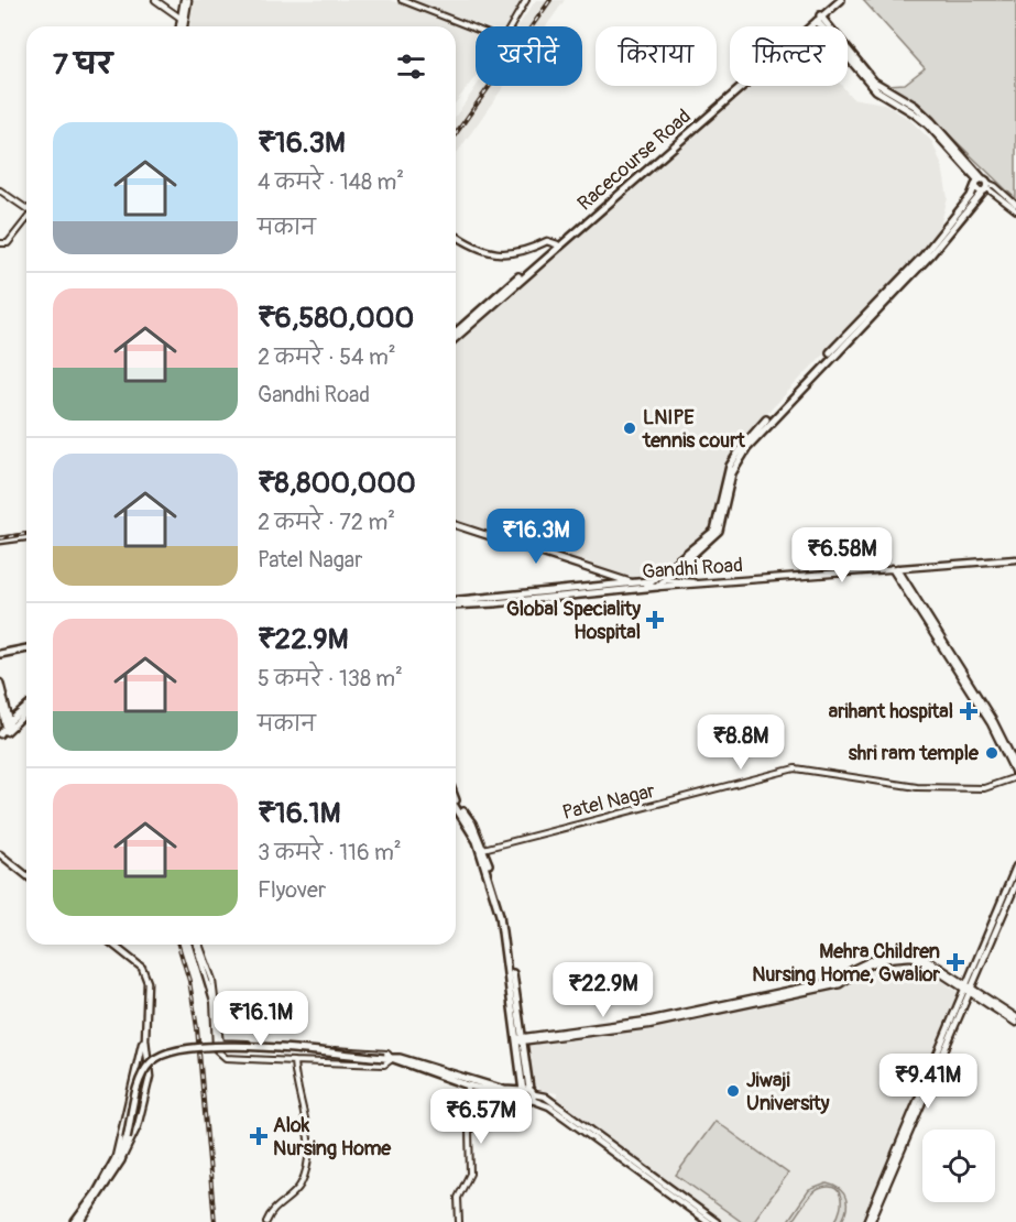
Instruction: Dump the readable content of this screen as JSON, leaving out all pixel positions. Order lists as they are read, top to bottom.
{
  "streets": {
    "main road": ["Racecourse Road", "Gandhi Road"],
    "street": ["Patel Nagar"]
  },
  "places": {
    "other": ["LNIPE tennis court", "shri ram temple", "Jiwaji University"],
    "health": [
      "Global Speciality Hospital",
      "arihant hospital",
      "Mehra Children Nursing Home, Gwalior",
      "Alok Nursing Home"
    ]
  },
  "page": {
    "chip": ["खरीदें", "किराया", "फ़िल्टर"],
    "heading": "7 घर",
    "list": [
      {
        "name": "₹16.3M",
        "note": "4 कमरे · 148 m² · मकान"
      },
      {
        "name": "₹6,580,000",
        "note": "2 कमरे · 54 m² · Gandhi Road"
      },
      {
        "name": "₹8,800,000",
        "note": "2 कमरे · 72 m² · Patel Nagar"
      },
      {
        "name": "₹22.9M",
        "note": "5 कमरे · 138 m² · मकान"
      },
      {
        "name": "₹16.1M",
        "note": "3 कमरे · 116 m² · Flyover"
      }
    ],
    "price": [
      "₹16.3M",
      "₹6.58M",
      "₹8.8M",
      "₹22.9M",
      "₹16.1M",
      "₹9.41M",
      "₹6.57M"
    ]
  }
}
